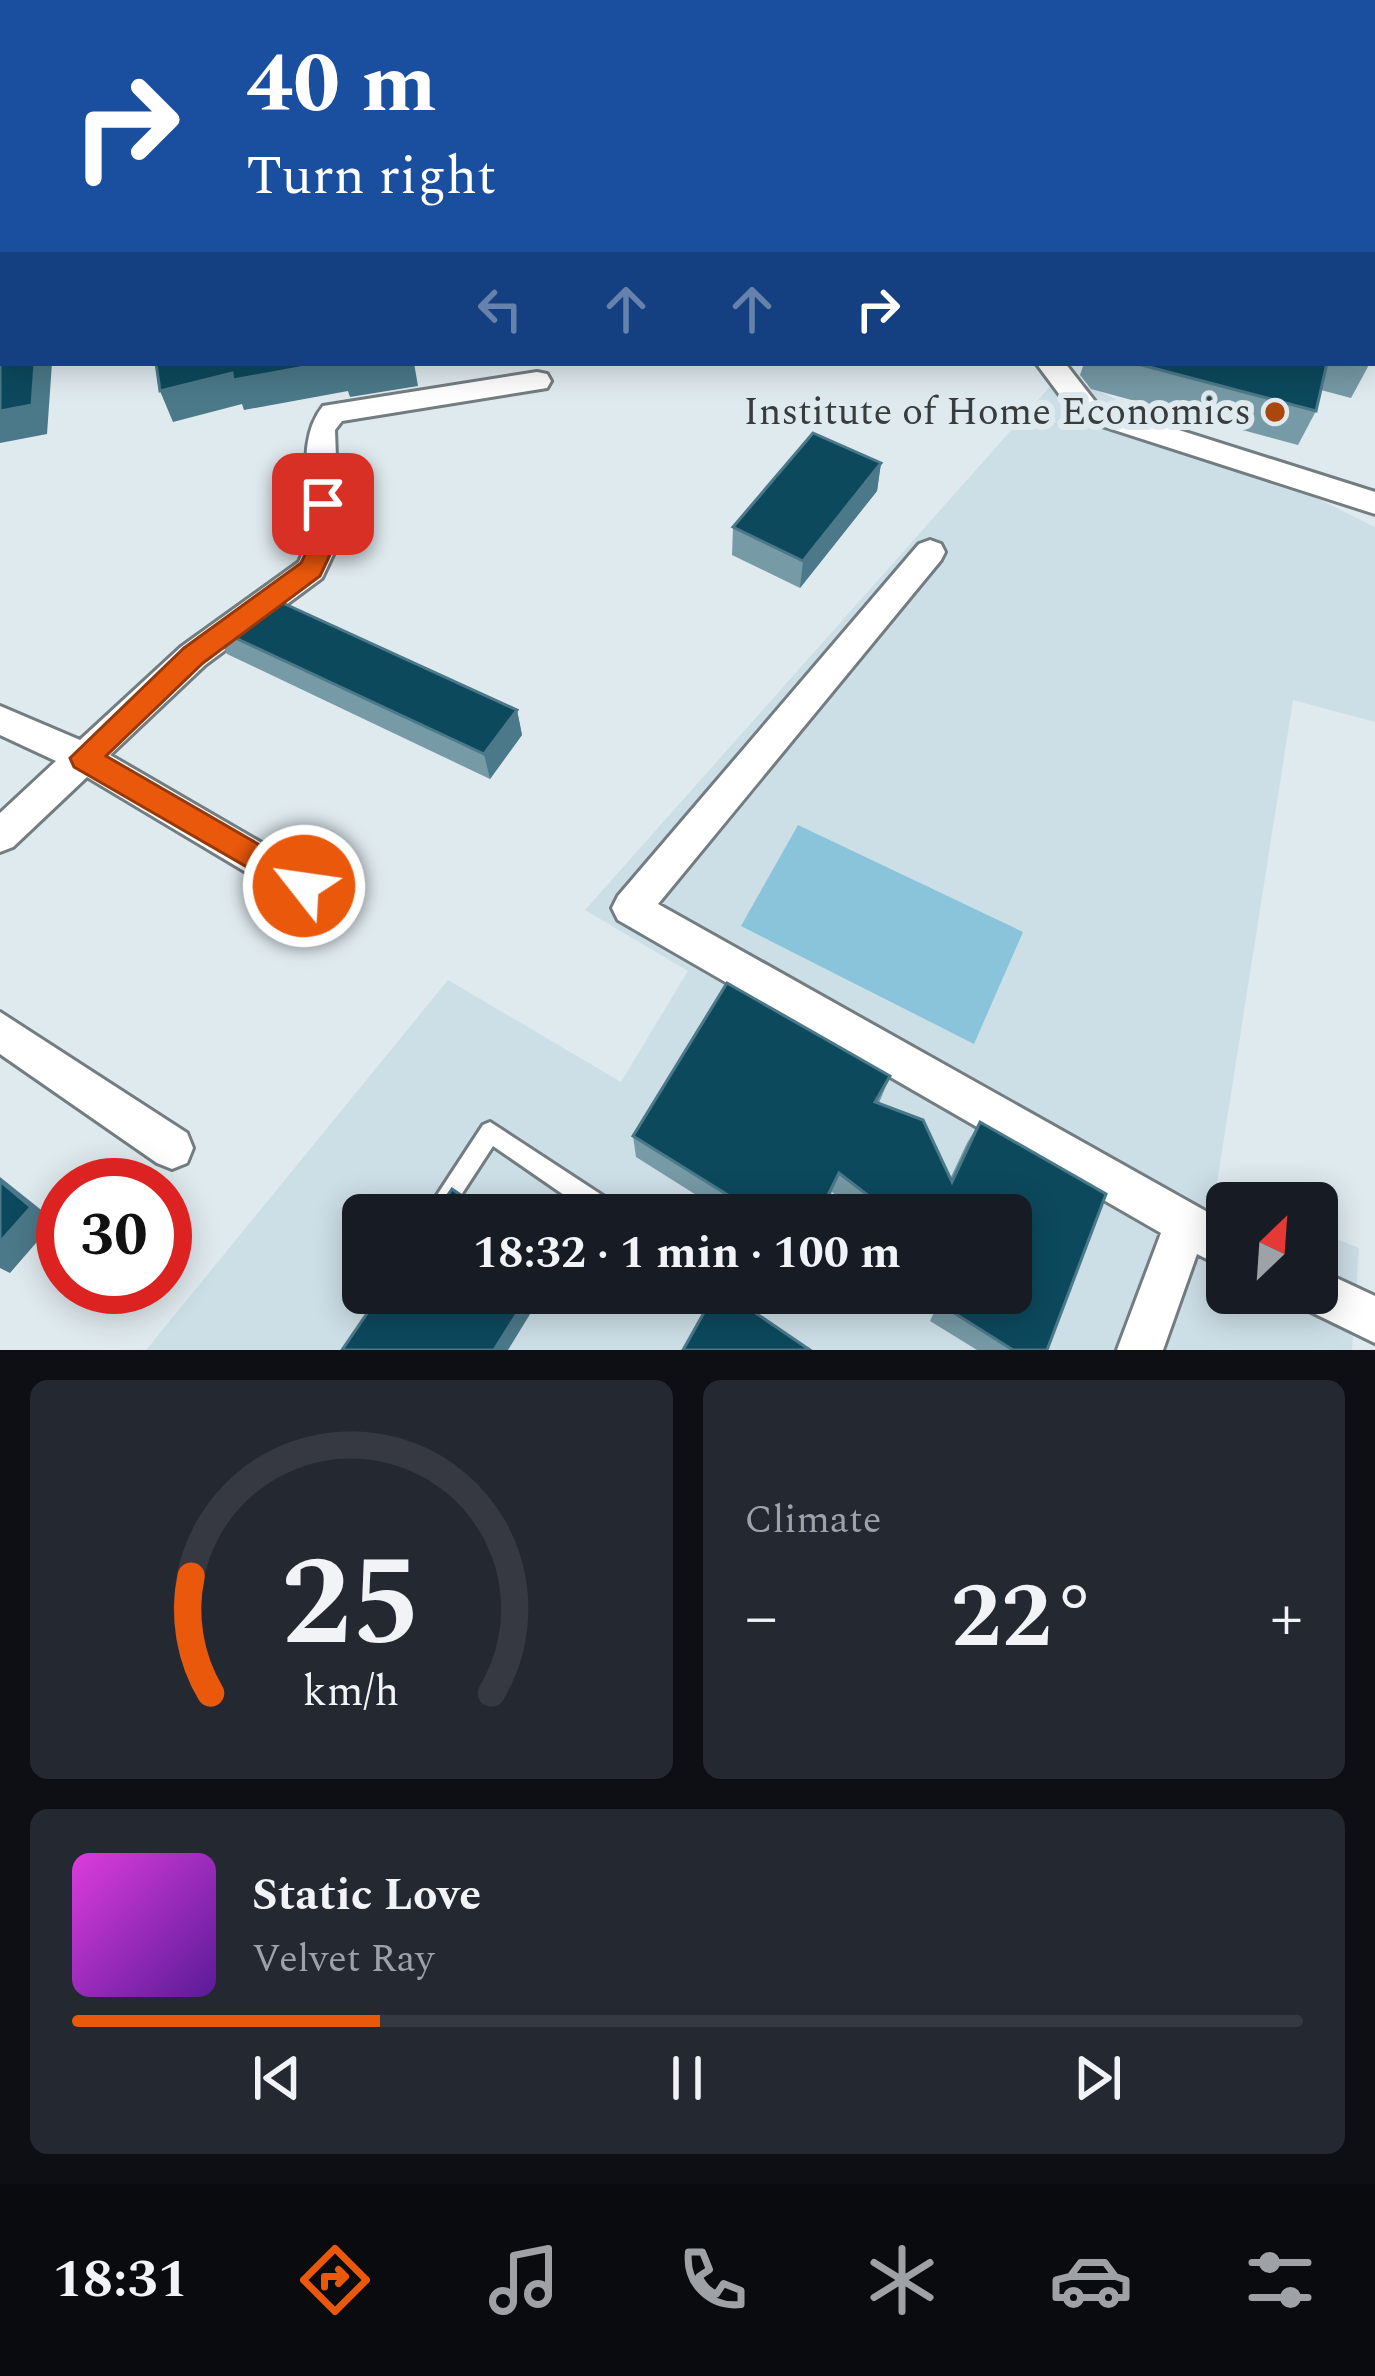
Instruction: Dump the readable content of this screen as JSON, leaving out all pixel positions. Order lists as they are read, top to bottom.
{
  "places": ["Institute of Home Economics"],
  "north": "top right",
  "page": {
    "turn": ["40 m", "Turn right"],
    "limit": "30",
    "trip": "18:32 · 1 min · 100 m",
    "tile": "Climate",
    "heat": ["−", "22°", "+"],
    "song": ["Static Love", "Velvet Ray"],
    "tabs": "18:31",
    "gauge": ["25", "km/h"]
  }
}
